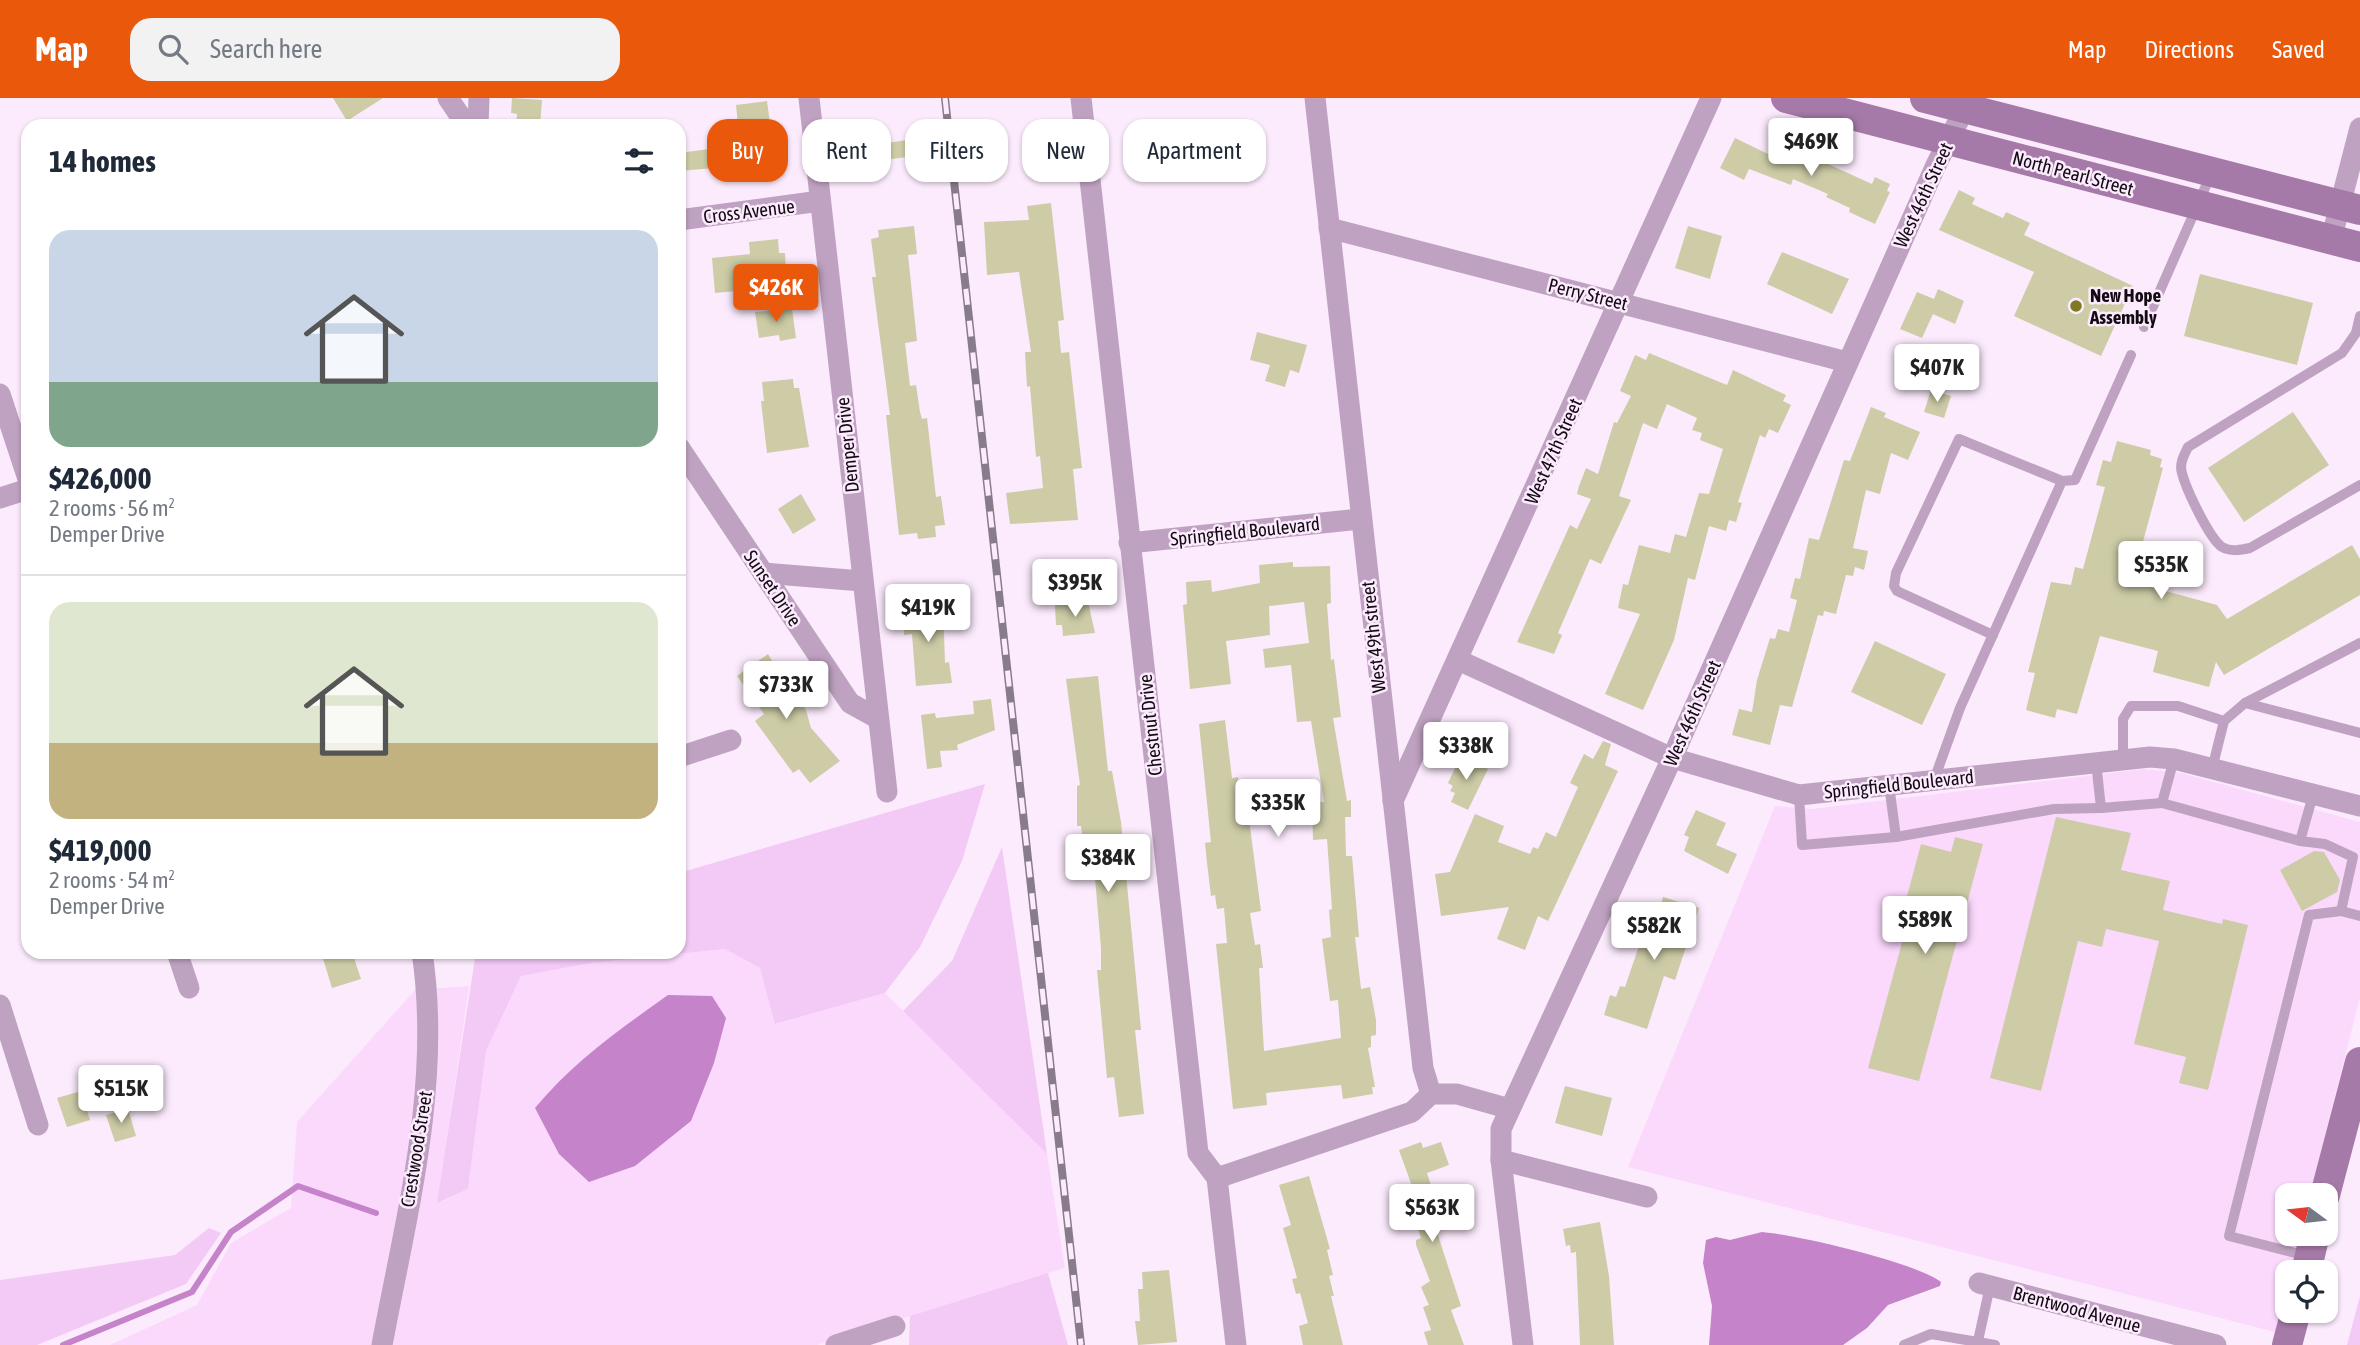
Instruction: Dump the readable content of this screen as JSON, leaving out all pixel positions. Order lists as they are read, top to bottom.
{
  "streets": {
    "street": [
      "North Pearl Street",
      "West 46th Street",
      "Cross Avenue",
      "Perry Street",
      "Demper Drive",
      "West 47th Street",
      "Springfield Boulevard",
      "Sunset Drive",
      "West 49th street",
      "Chestnut Drive",
      "Crestwood Street",
      "Brentwood Avenue"
    ]
  },
  "crossings": [
    ["North Pearl Street", "West 46th Street"],
    ["West 46th Street", "Perry Street"],
    ["West 46th Street", "Springfield Boulevard"],
    ["Cross Avenue", "Demper Drive"],
    ["Perry Street", "West 47th Street"],
    ["Perry Street", "West 49th street"],
    ["Demper Drive", "Sunset Drive"],
    ["West 47th Street", "Springfield Boulevard"],
    ["West 47th Street", "West 49th street"],
    ["Springfield Boulevard", "West 49th street"],
    ["Springfield Boulevard", "Chestnut Drive"]
  ],
  "places": ["New Hope Assembly"],
  "north": "left",
  "page": {
    "header": "Map",
    "search": "Search here",
    "nav": ["Map", "Directions", "Saved"],
    "price": [
      "$469K",
      "$426K",
      "$407K",
      "$535K",
      "$395K",
      "$419K",
      "$733K",
      "$338K",
      "$335K",
      "$384K",
      "$589K",
      "$582K",
      "$515K",
      "$563K"
    ],
    "chip": [
      "Buy",
      "Rent",
      "Filters",
      "New",
      "Apartment"
    ],
    "heading": "14 homes",
    "list": [
      {
        "name": "$426,000",
        "note": "2 rooms · 56 m² · Demper Drive"
      },
      {
        "name": "$419,000",
        "note": "2 rooms · 54 m² · Demper Drive"
      }
    ]
  }
}
